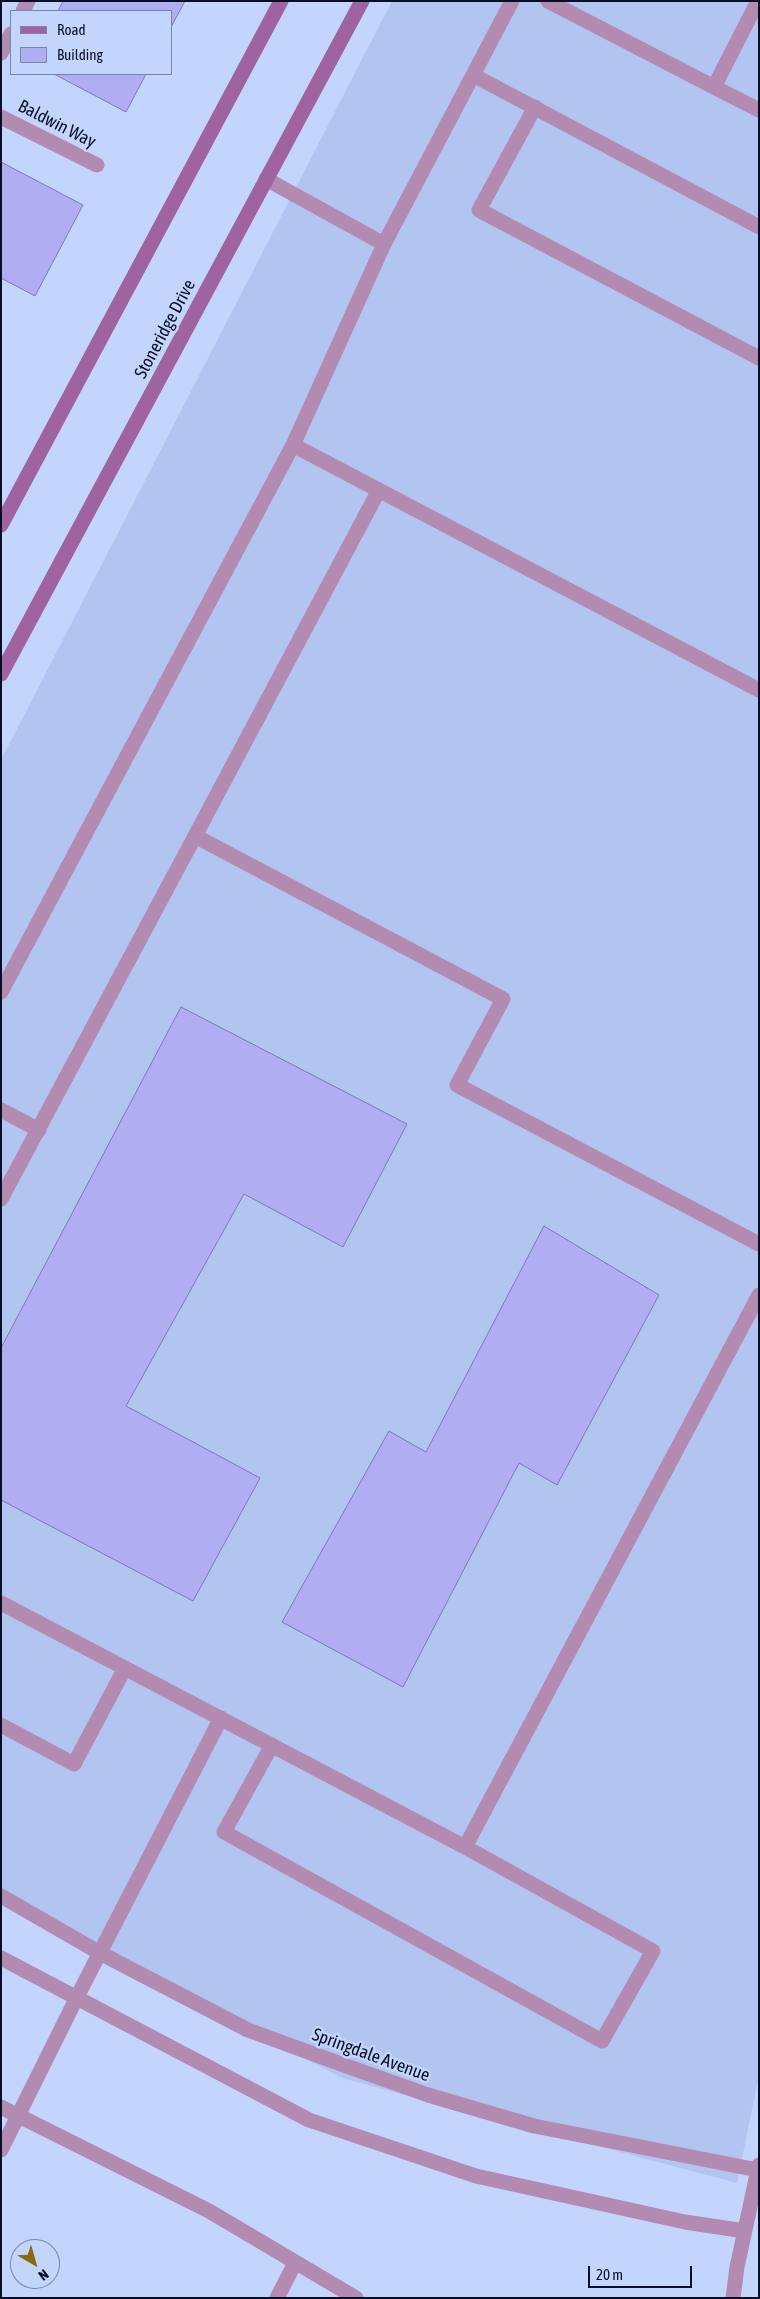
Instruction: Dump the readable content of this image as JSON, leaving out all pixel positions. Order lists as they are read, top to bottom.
{
  "streets": {
    "main road": ["Stoneridge Drive"],
    "street": ["Baldwin Way", "Springdale Avenue"]
  },
  "legend": ["Road", "Building"],
  "scale_bar": "20 m",
  "north": "bottom right"
}
